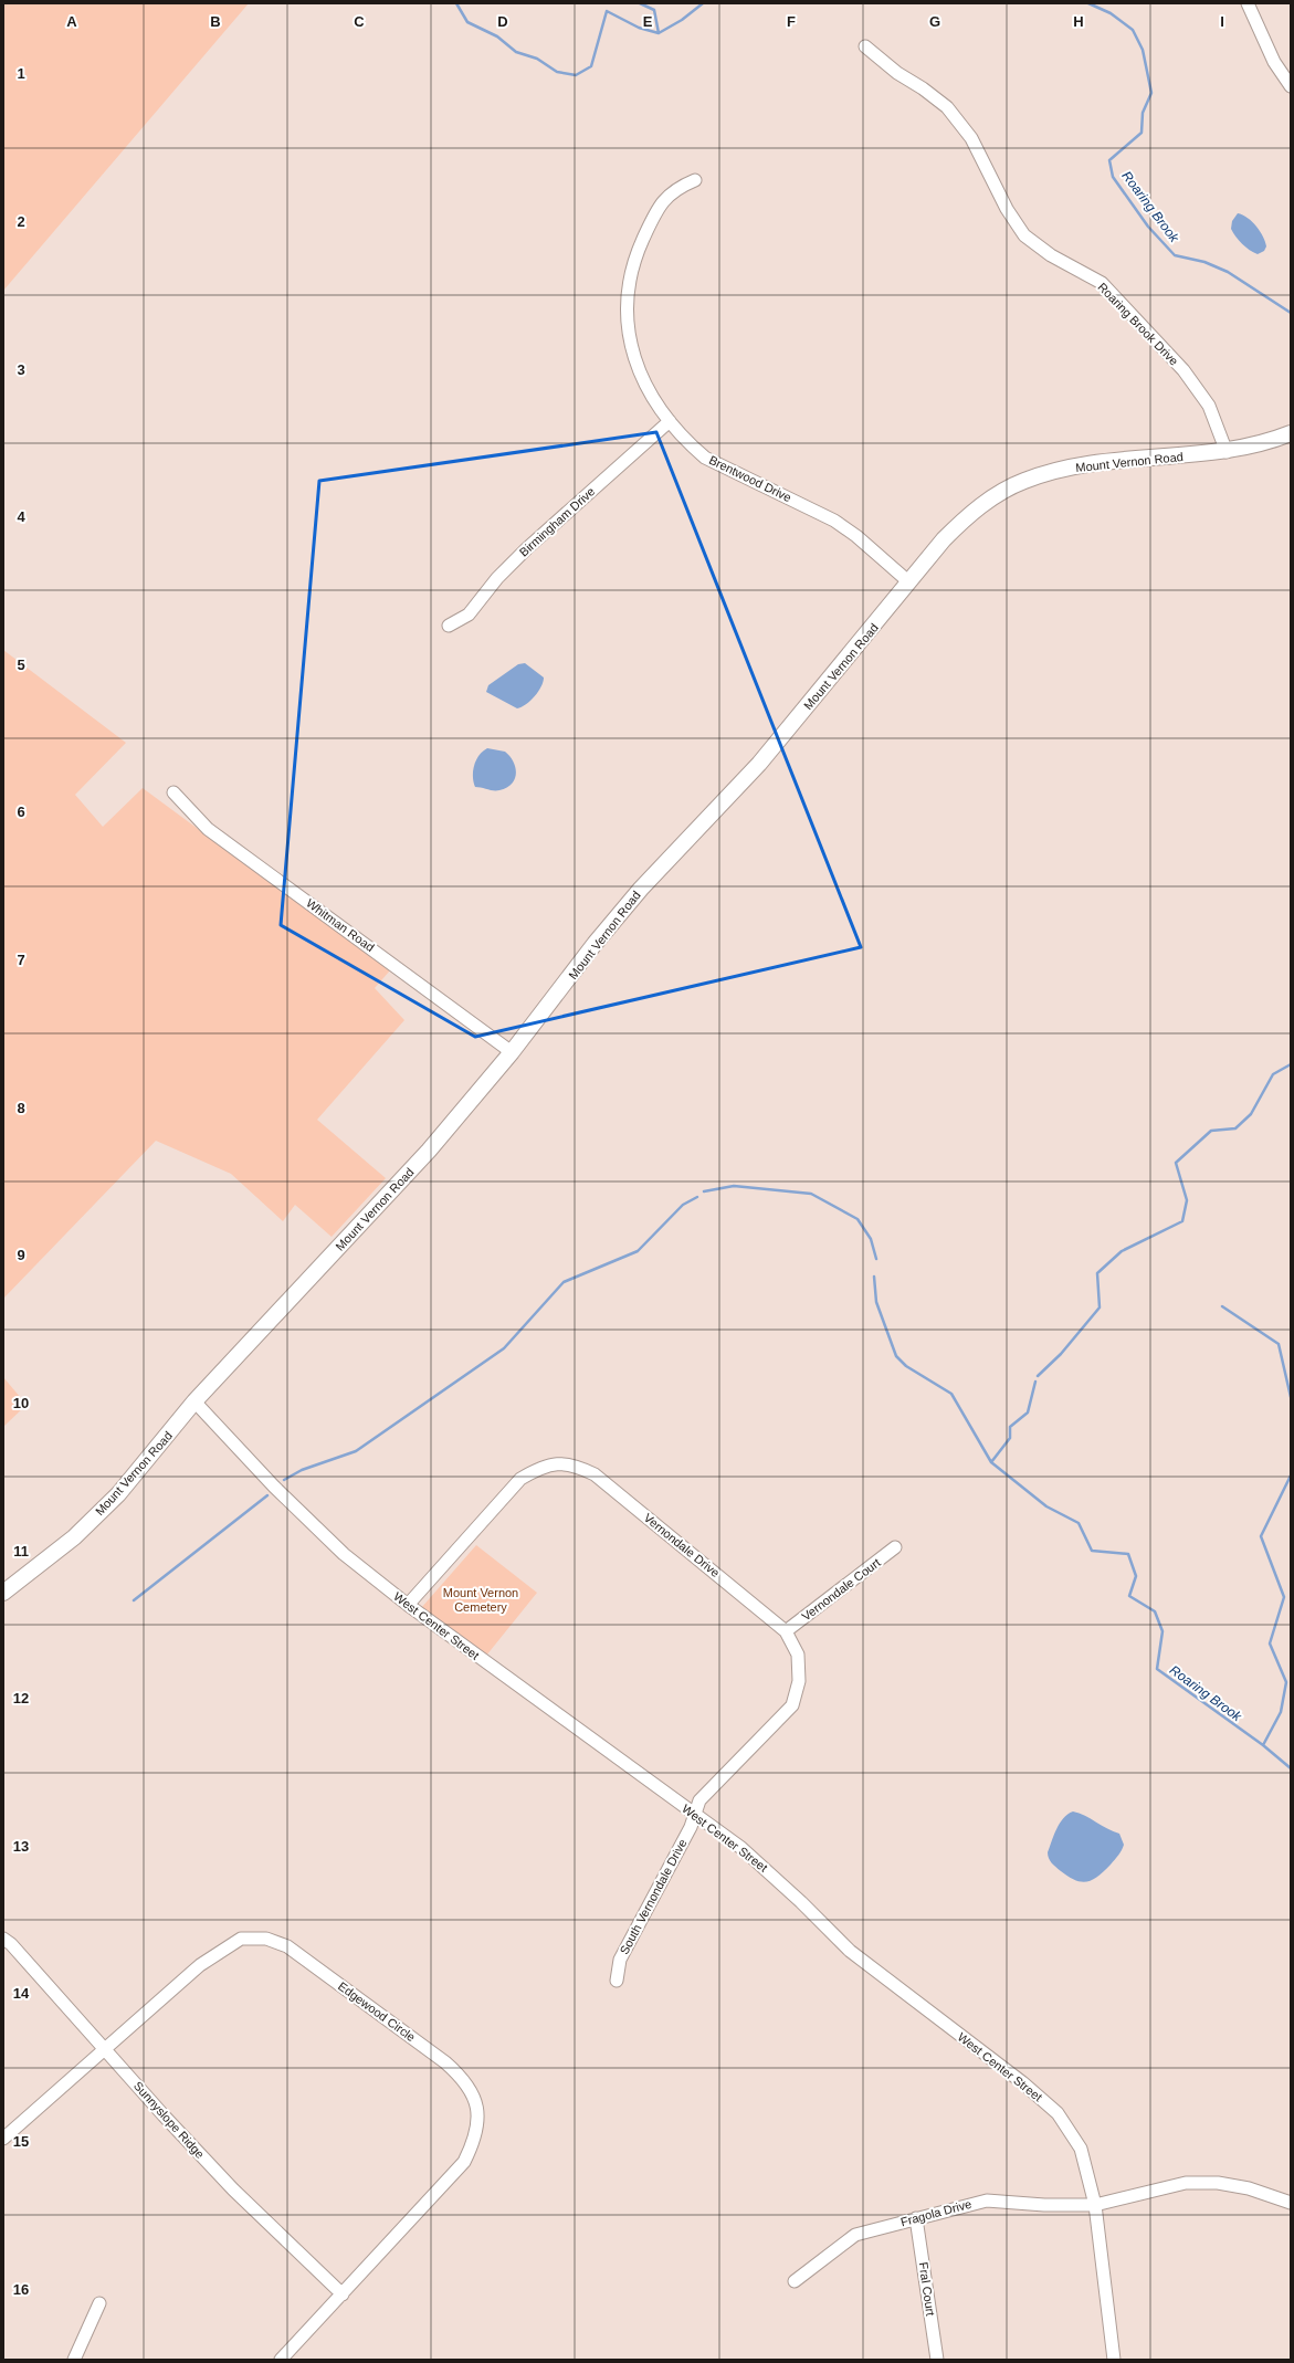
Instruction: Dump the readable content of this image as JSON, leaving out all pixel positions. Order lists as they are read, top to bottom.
{
  "streets": {
    "main road": ["Mount Vernon Road"],
    "street": [
      "Roaring Brook Drive",
      "Brentwood Drive",
      "Birmingham Drive",
      "Whitman Road",
      "Vernondale Drive",
      "Vernondale Court",
      "West Center Street",
      "South Vernondale Drive",
      "Edgewood Circle",
      "Sunnyslope Ridge",
      "Fragola Drive",
      "Fral Court"
    ]
  },
  "crossings": [
    ["Roaring Brook Drive", "Mount Vernon Road"],
    ["Mount Vernon Road", "Brentwood Drive"],
    ["Mount Vernon Road", "Whitman Road"],
    ["Mount Vernon Road", "West Center Street"],
    ["Brentwood Drive", "Birmingham Drive"],
    ["Vernondale Drive", "Vernondale Court"],
    ["Vernondale Drive", "West Center Street"],
    ["Vernondale Drive", "South Vernondale Drive"],
    ["West Center Street", "South Vernondale Drive"],
    ["West Center Street", "Fragola Drive"],
    ["Edgewood Circle", "Sunnyslope Ridge"],
    ["Fragola Drive", "Fral Court"]
  ],
  "water": ["Roaring Brook"],
  "parks": ["Mount Vernon Cemetery"],
  "grid": {
    "columns": [
      "A",
      "B",
      "C",
      "D",
      "E",
      "F",
      "G",
      "H",
      "I"
    ],
    "rows": [
      "1",
      "2",
      "3",
      "4",
      "5",
      "6",
      "7",
      "8",
      "9",
      "10",
      "11",
      "12",
      "13",
      "14",
      "15",
      "16"
    ]
  }
}
